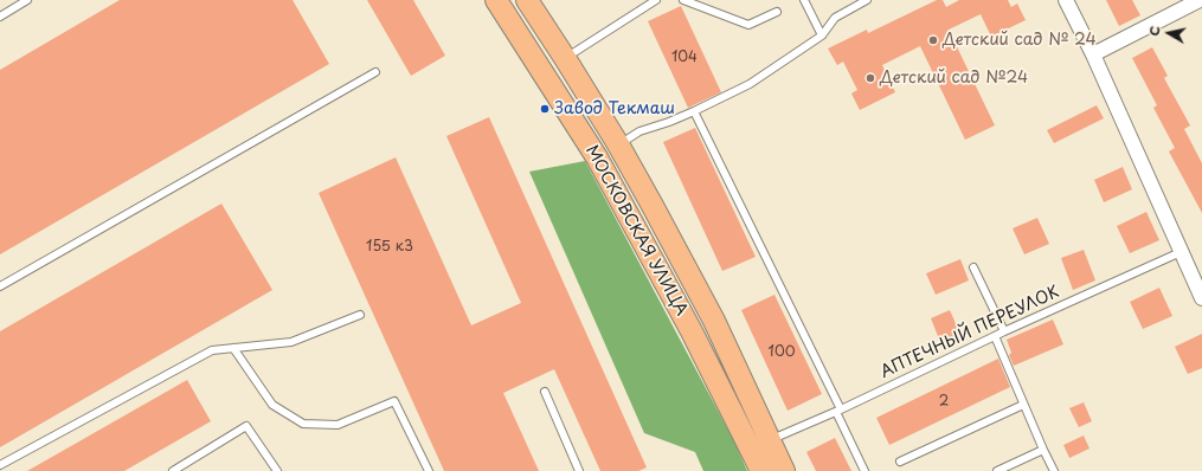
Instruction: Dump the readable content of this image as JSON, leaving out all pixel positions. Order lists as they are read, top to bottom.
{
  "streets": {
    "main road": ["МОСКОВСКАЯ УЛИЦА"],
    "lane": ["АПТЕЧНЫЙ ПЕРЕУЛОК"]
  },
  "crossings": [
    ["МОСКОВСКАЯ УЛИЦА", "АПТЕЧНЫЙ ПЕРЕУЛОК"]
  ],
  "places": ["Детский сад № 24", "Детский сад №24", "Завод Текмаш"],
  "house_numbers": [
    "104",
    "155 к3",
    "100",
    "2"
  ],
  "north": "left"
}
